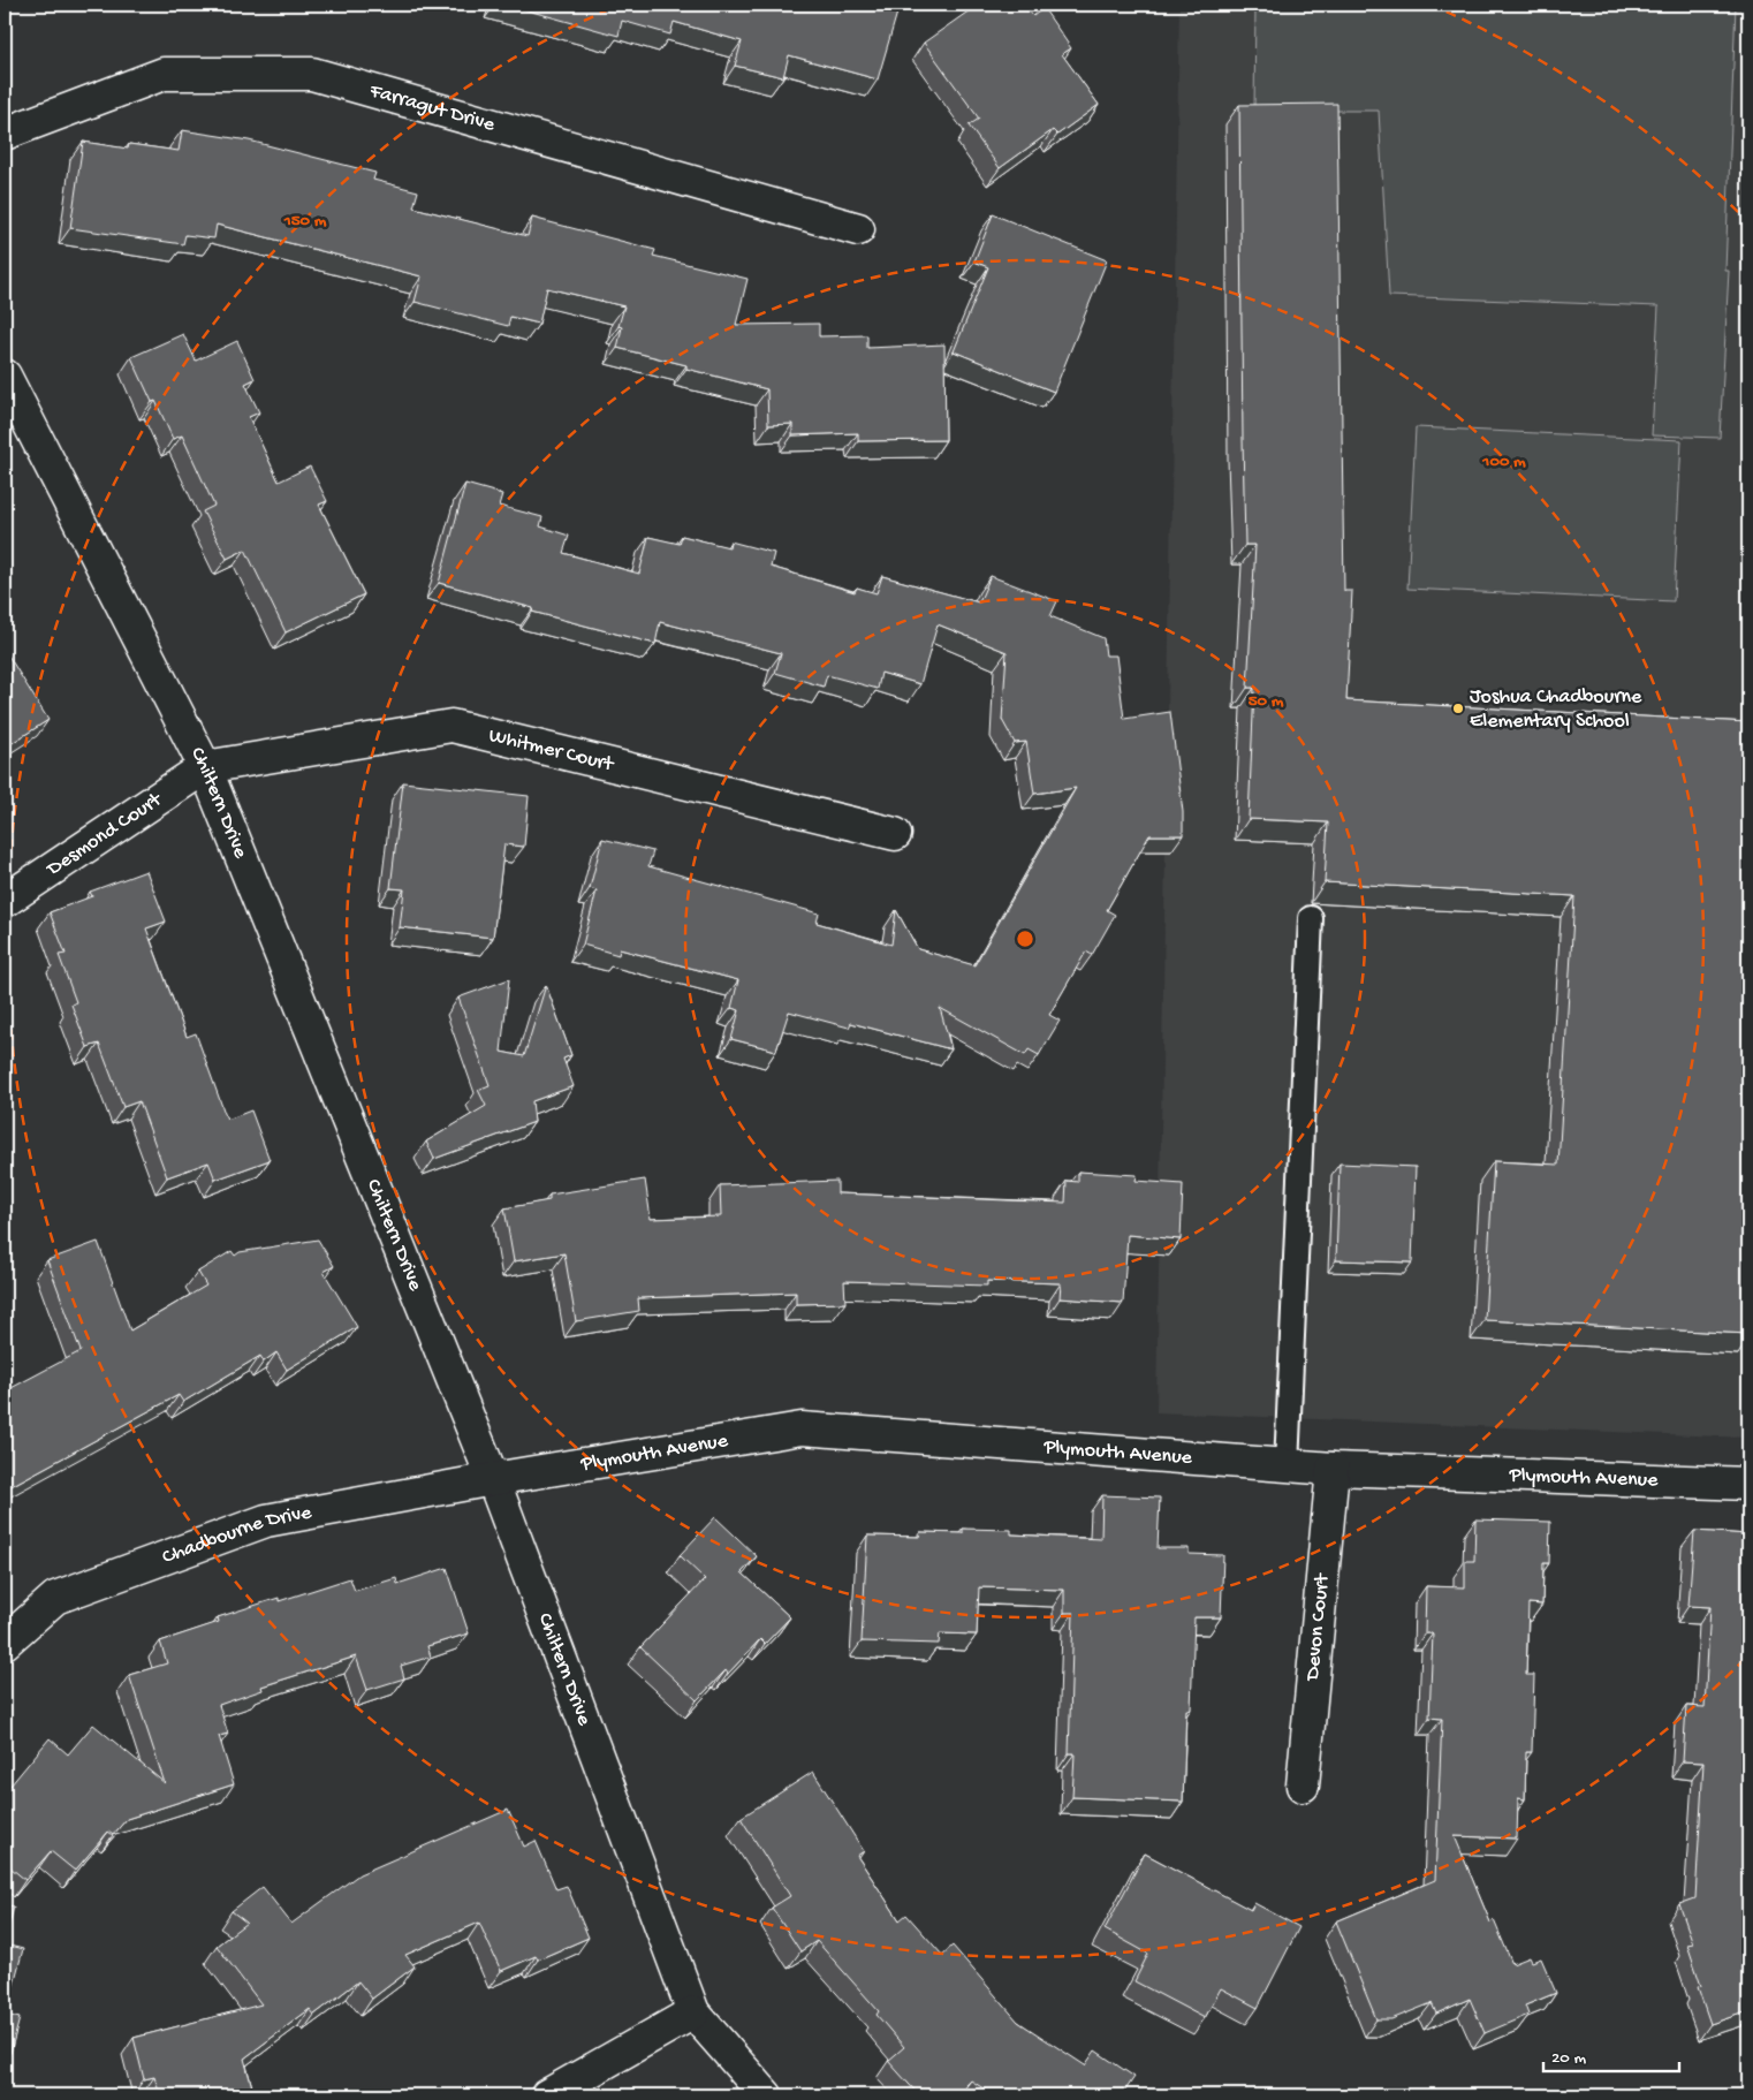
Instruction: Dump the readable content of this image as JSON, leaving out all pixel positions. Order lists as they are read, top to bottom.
{
  "streets": {
    "street": [
      "Farragut Drive",
      "Whitmer Court",
      "Chiltern Drive",
      "Desmond Court",
      "Plymouth Avenue",
      "Chadbourne Drive",
      "Devon Court"
    ]
  },
  "crossings": [
    ["Whitmer Court", "Chiltern Drive"],
    ["Whitmer Court", "Desmond Court"],
    ["Chiltern Drive", "Desmond Court"],
    ["Chiltern Drive", "Plymouth Avenue"],
    ["Chiltern Drive", "Chadbourne Drive"],
    ["Plymouth Avenue", "Chadbourne Drive"],
    ["Plymouth Avenue", "Devon Court"]
  ],
  "places": ["Joshua Chadbourne Elementary School"],
  "scale_bar": "20 m",
  "rings": ["150 m", "100 m", "50 m"]
}
